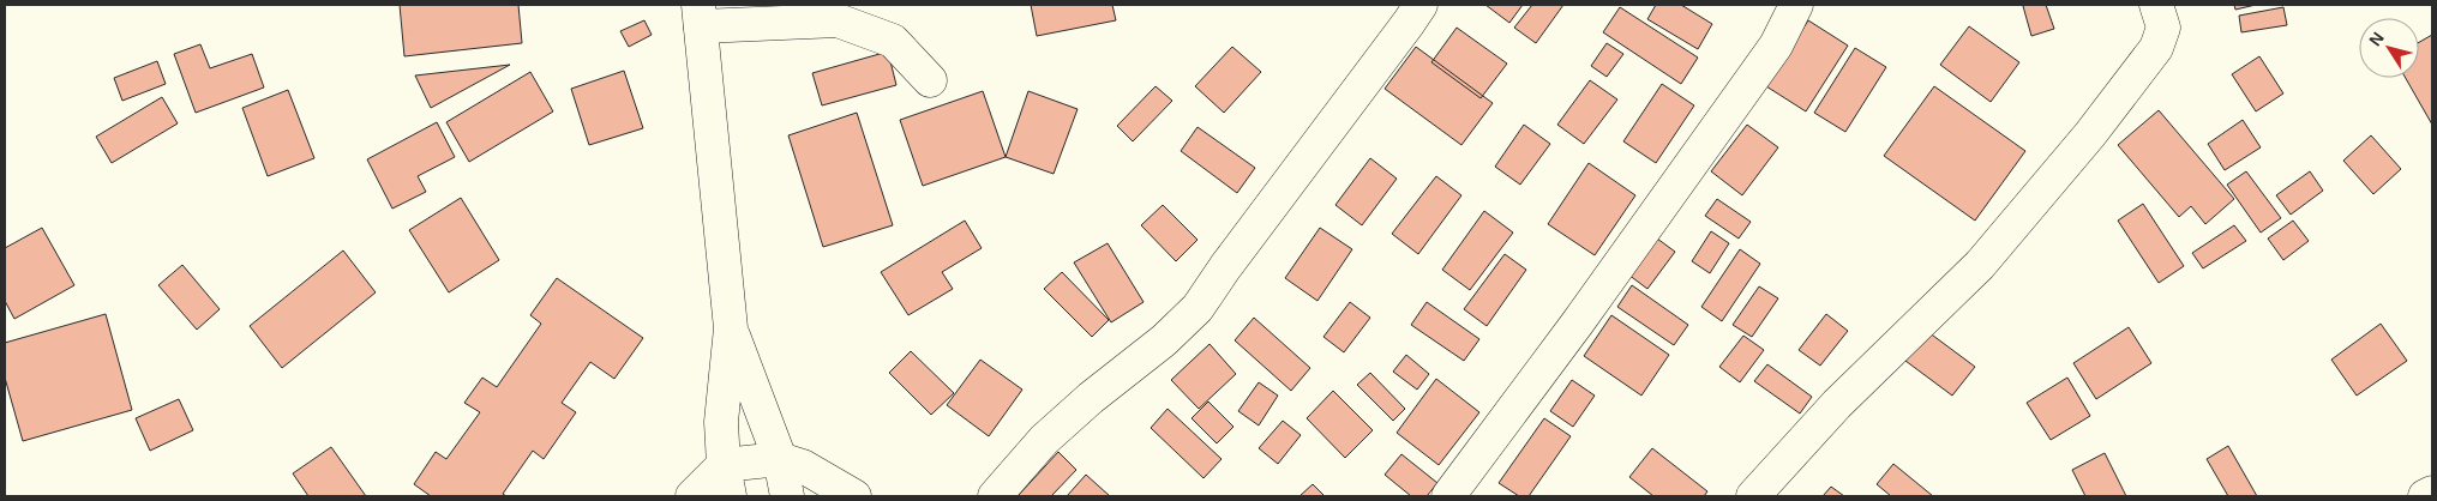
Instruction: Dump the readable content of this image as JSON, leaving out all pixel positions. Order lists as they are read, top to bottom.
{
  "north": "top left"
}
